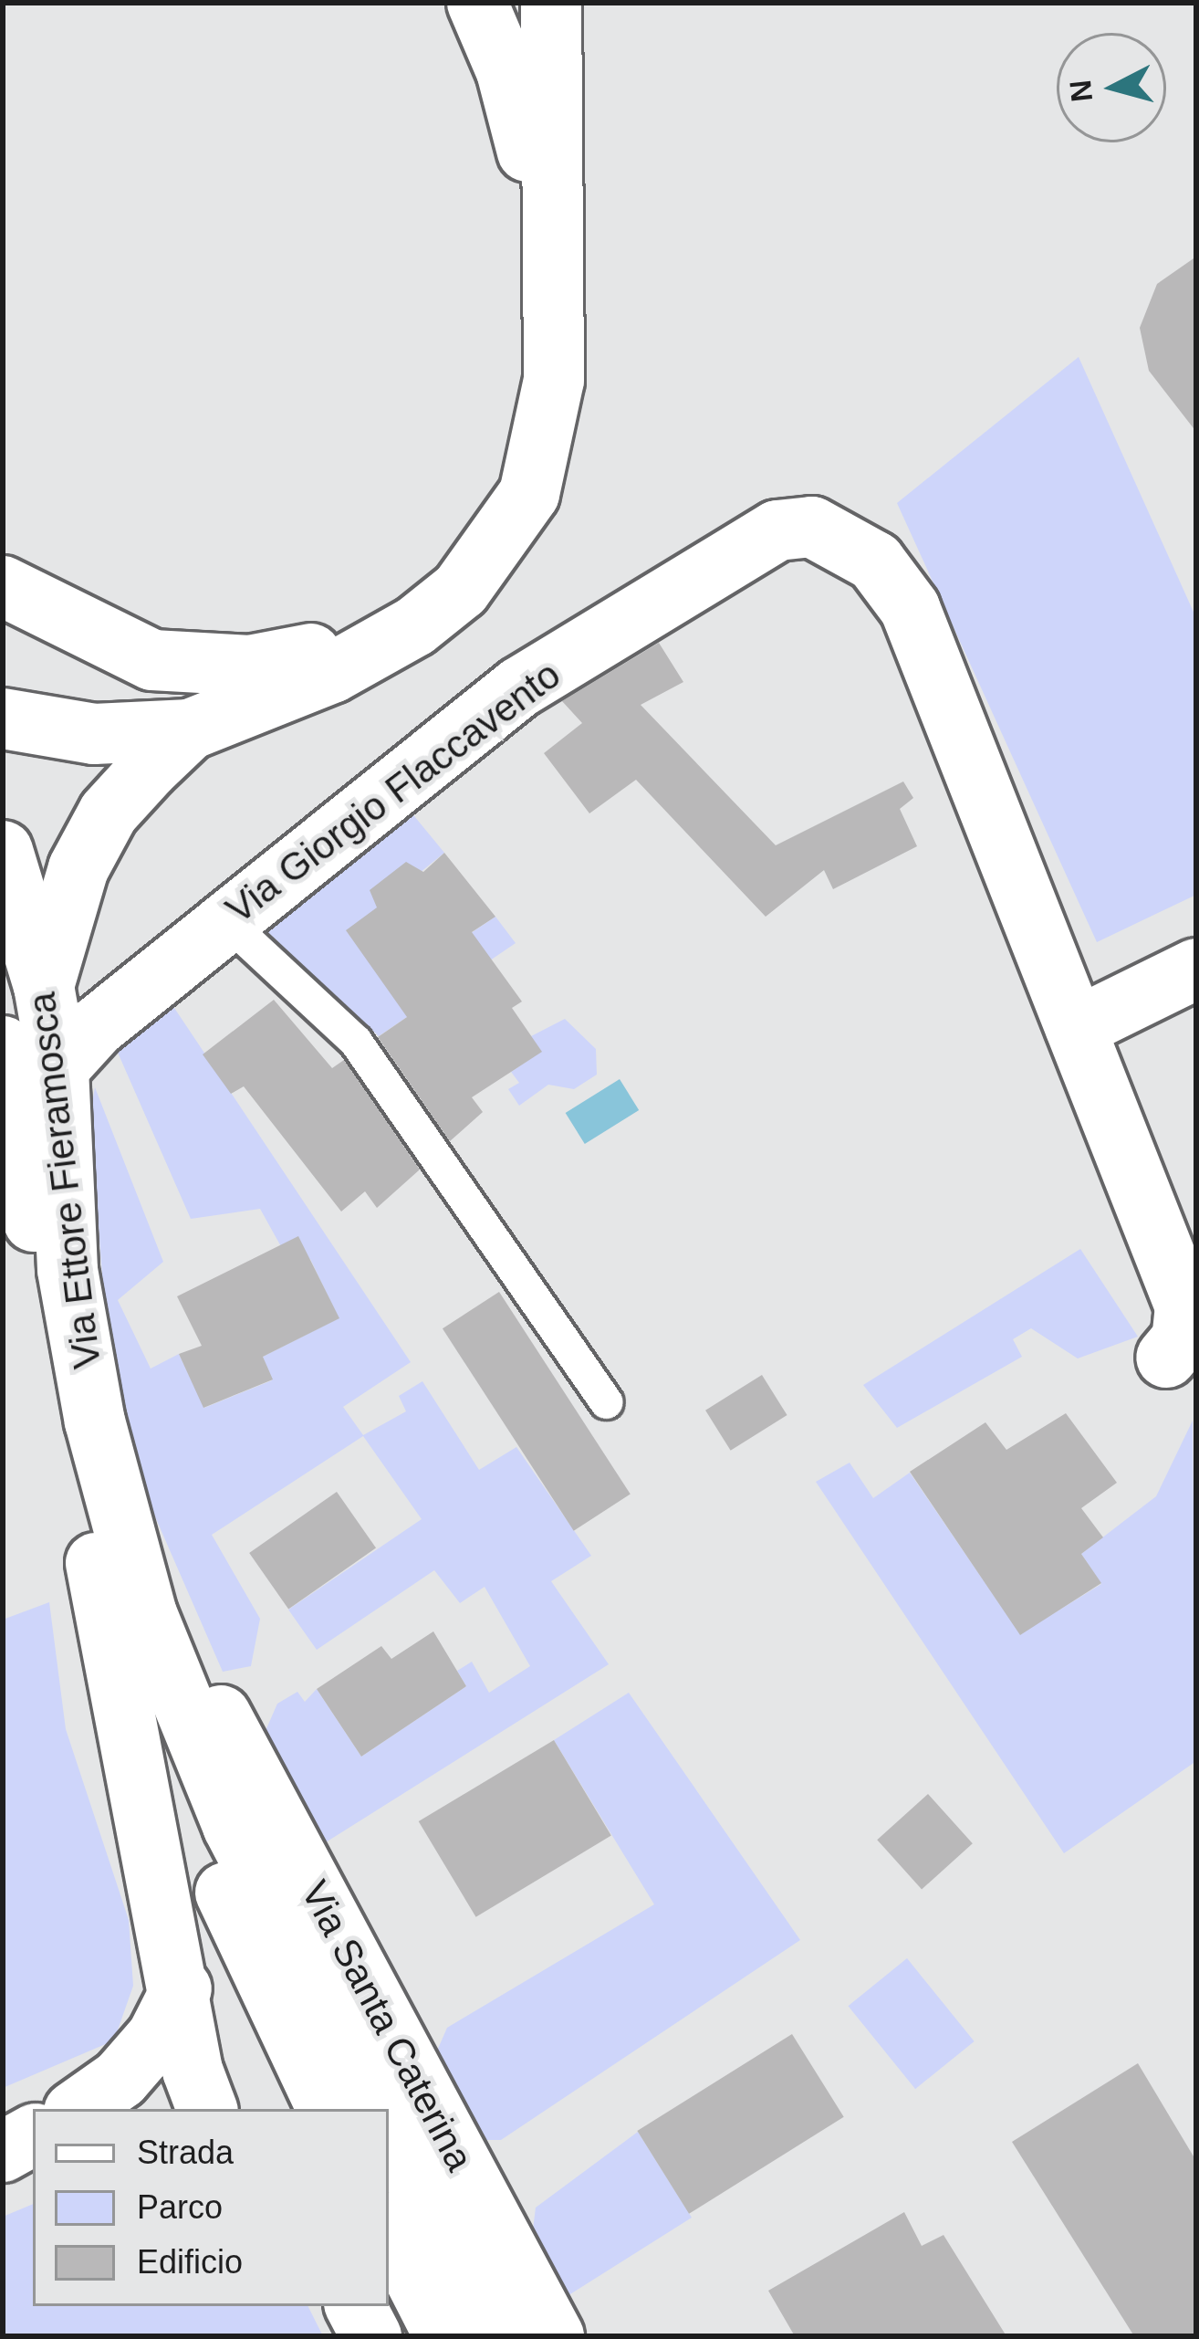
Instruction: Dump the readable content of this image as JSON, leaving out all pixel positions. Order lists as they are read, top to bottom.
{
  "streets": {
    "main road": ["Via Giorgio Flaccavento", "Via Ettore Fieramosca", "Via Santa Caterina"]
  },
  "crossings": [
    ["Via Giorgio Flaccavento", "Via Ettore Fieramosca"]
  ],
  "legend": ["Strada", "Parco", "Edificio"],
  "north": "left"
}
